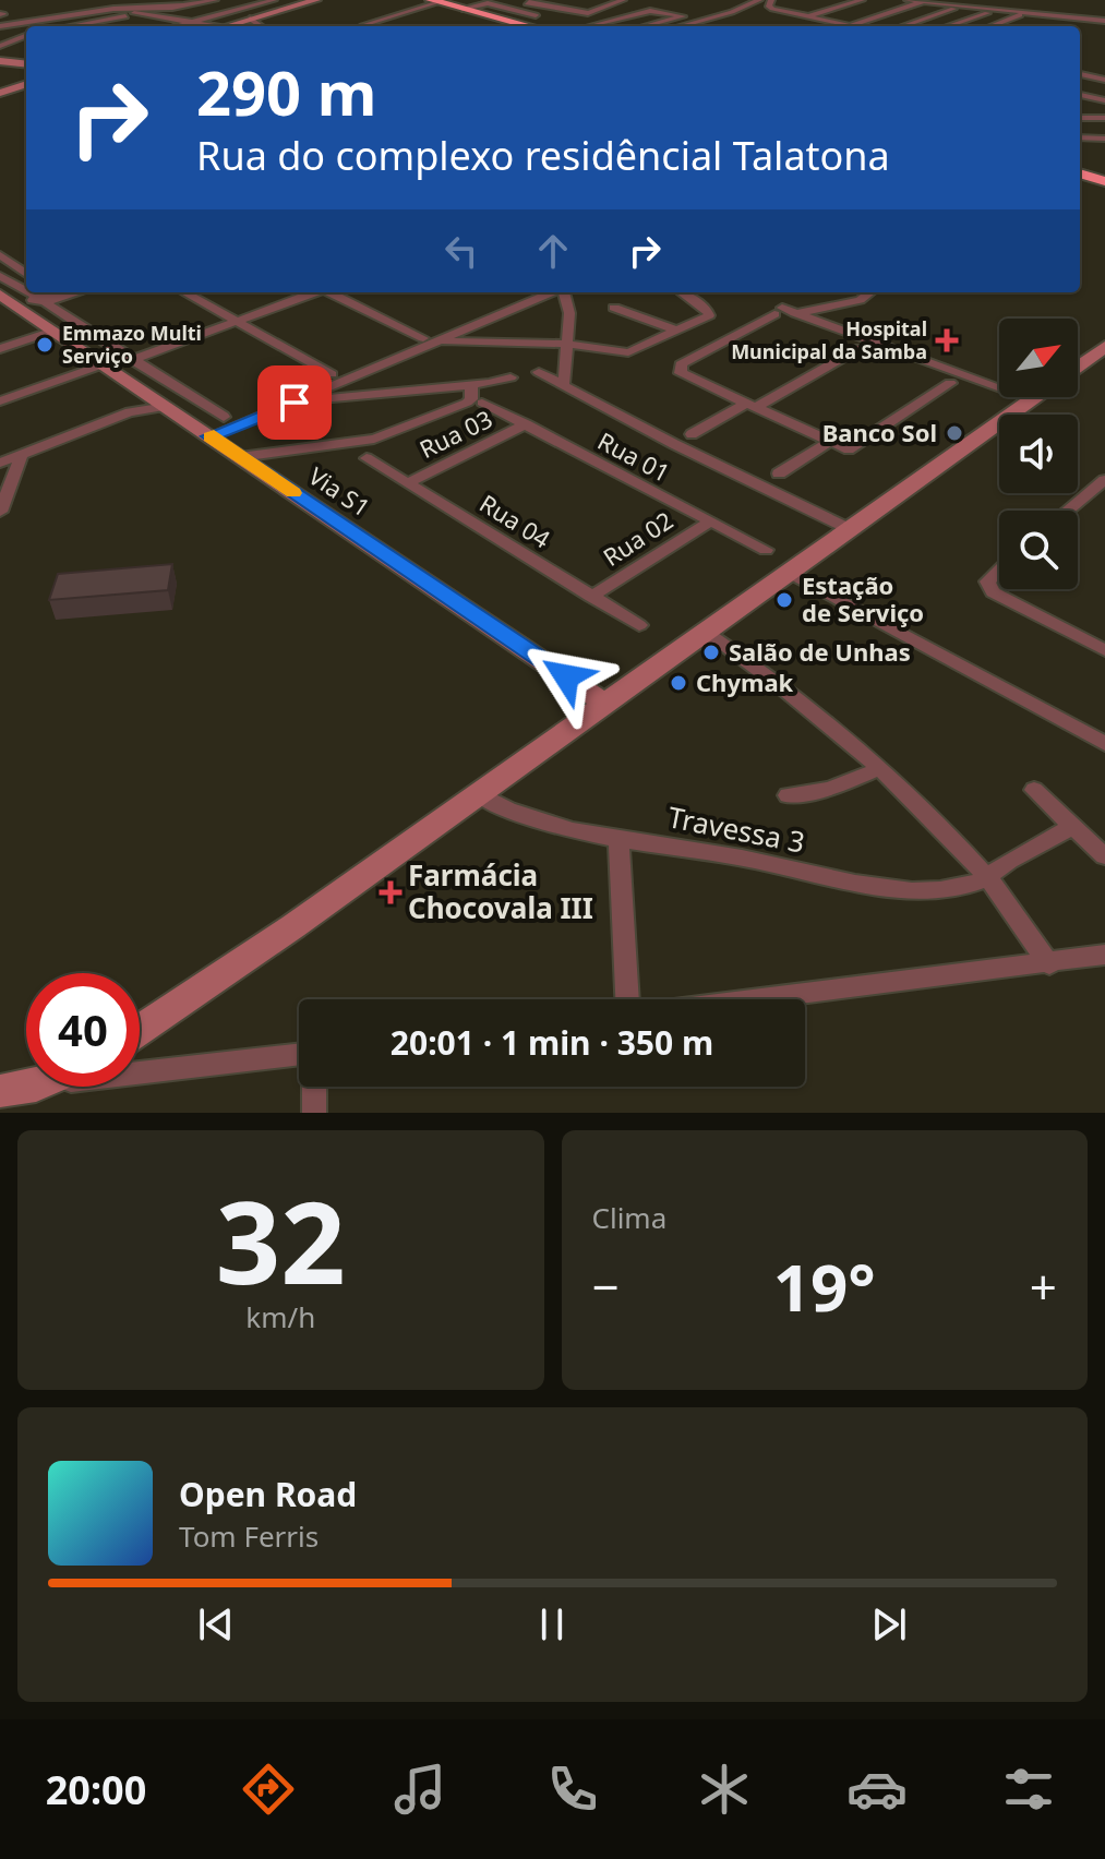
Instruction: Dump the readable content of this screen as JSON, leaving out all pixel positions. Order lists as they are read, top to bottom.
{
  "streets": {
    "street": [
      "Rua 03",
      "Rua 01",
      "Via S1",
      "Rua 04",
      "Rua 02",
      "Travessa 3"
    ]
  },
  "crossings": [
    ["Rua 03", "Rua 01"],
    ["Rua 03", "Rua 04"],
    ["Rua 01", "Rua 02"],
    ["Rua 04", "Rua 02"]
  ],
  "places": {
    "health": ["Hospital Municipal da Samba", "Farmácia Chocovala III"],
    "other": [
      "Emmazo Multi Serviço",
      "Banco Sol",
      "Estação de Serviço",
      "Salão de Unhas",
      "Chymak"
    ]
  },
  "north": "top right",
  "page": {
    "turn": ["290 m", "Rua do complexo residêncial Talatona"],
    "limit": "40",
    "trip": "20:01 · 1 min · 350 m",
    "tile": [
      ["32", "km/h"],
      "Clima"
    ],
    "heat": ["−", "19°", "+"],
    "song": ["Open Road", "Tom Ferris"],
    "tabs": "20:00"
  }
}
